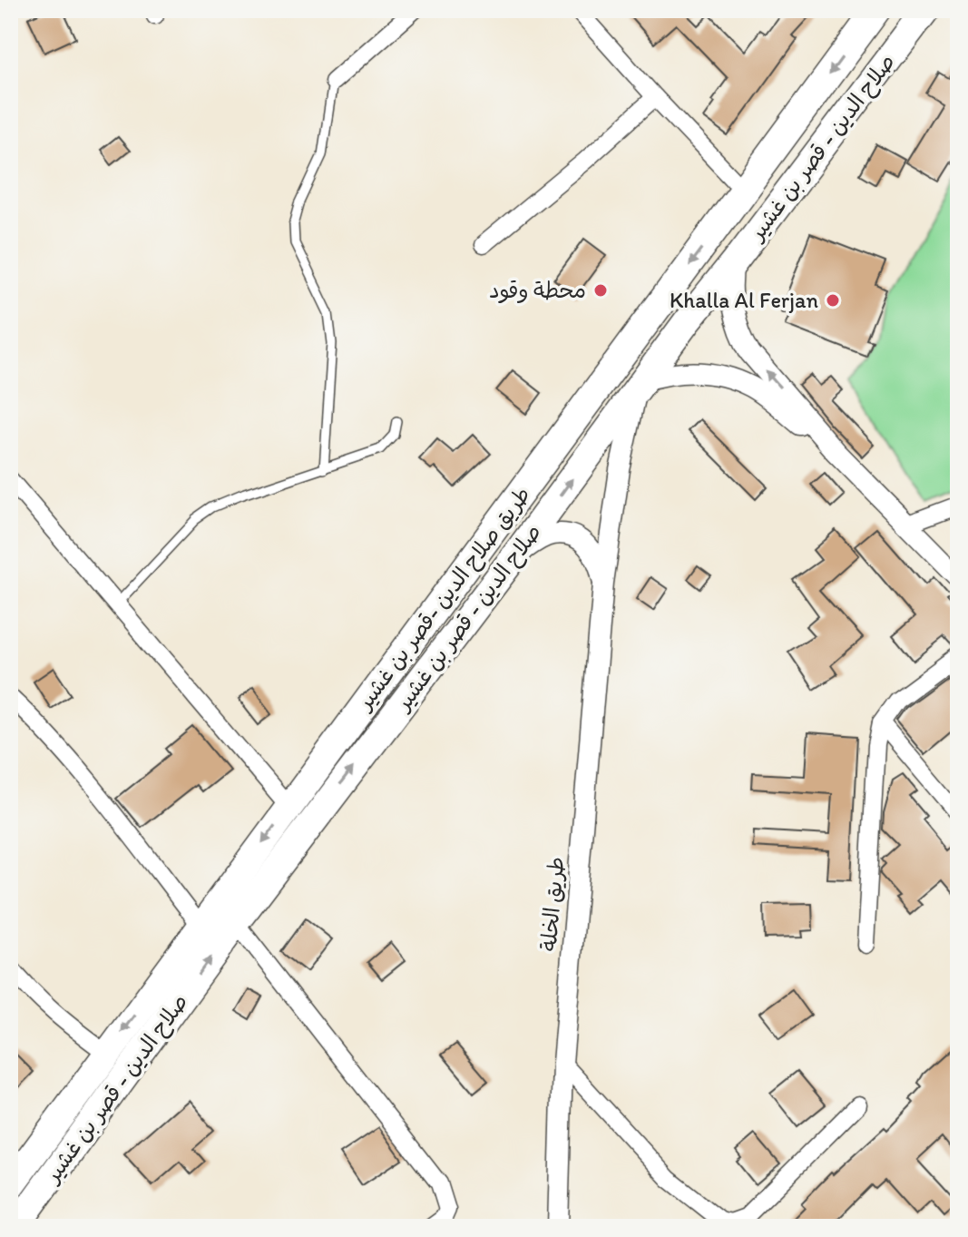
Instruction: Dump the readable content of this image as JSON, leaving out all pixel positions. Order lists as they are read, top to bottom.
{
  "streets": {
    "highway": ["صلاح الدين - قصر بن غشير", "طريق صلاح الدين -قصر بن غشير"],
    "street": ["طريق الخلة"]
  },
  "crossings": [
    ["صلاح الدين - قصر بن غشير", "طريق الخلة"]
  ],
  "one_way": ["صلاح الدين - قصر بن غشير", "طريق صلاح الدين -قصر بن غشير"],
  "places": ["محطة وقود", "Khalla Al Ferjan"]
}
